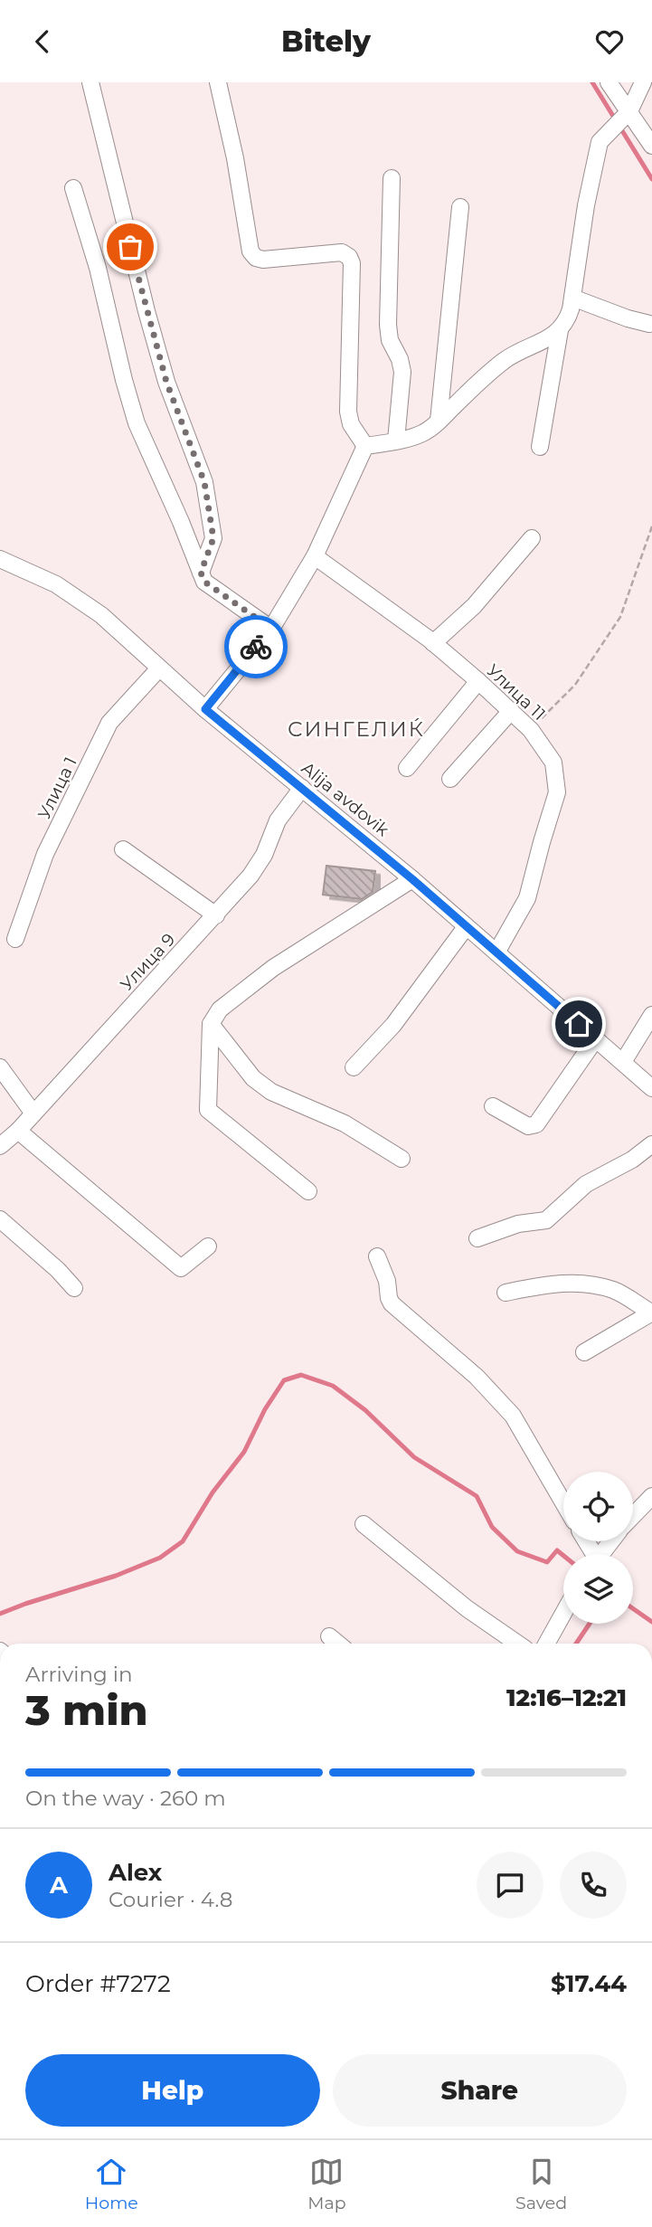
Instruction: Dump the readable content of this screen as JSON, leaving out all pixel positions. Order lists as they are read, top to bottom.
{
  "streets": {
    "street": [
      "Улица 11",
      "Улица 1",
      "Alija avdovik",
      "Улица 9"
    ]
  },
  "crossings": [
    ["Улица 11", "Alija avdovik"],
    ["Улица 1", "Alija avdovik"],
    ["Alija avdovik", "Улица 9"]
  ],
  "districts": ["СИНГЕЛИЌ"],
  "page": {
    "header": "Bitely",
    "heading": ["3 min", "Arriving in", "12:16–12:21"],
    "panel": [
      "Alex",
      "Courier · 4.8",
      "Order #7272",
      "$17.44"
    ],
    "bar": "On the way · 260 m",
    "round": "A",
    "buttons": ["Help", "Share"],
    "tabs": ["Home", "Map", "Saved"]
  }
}
